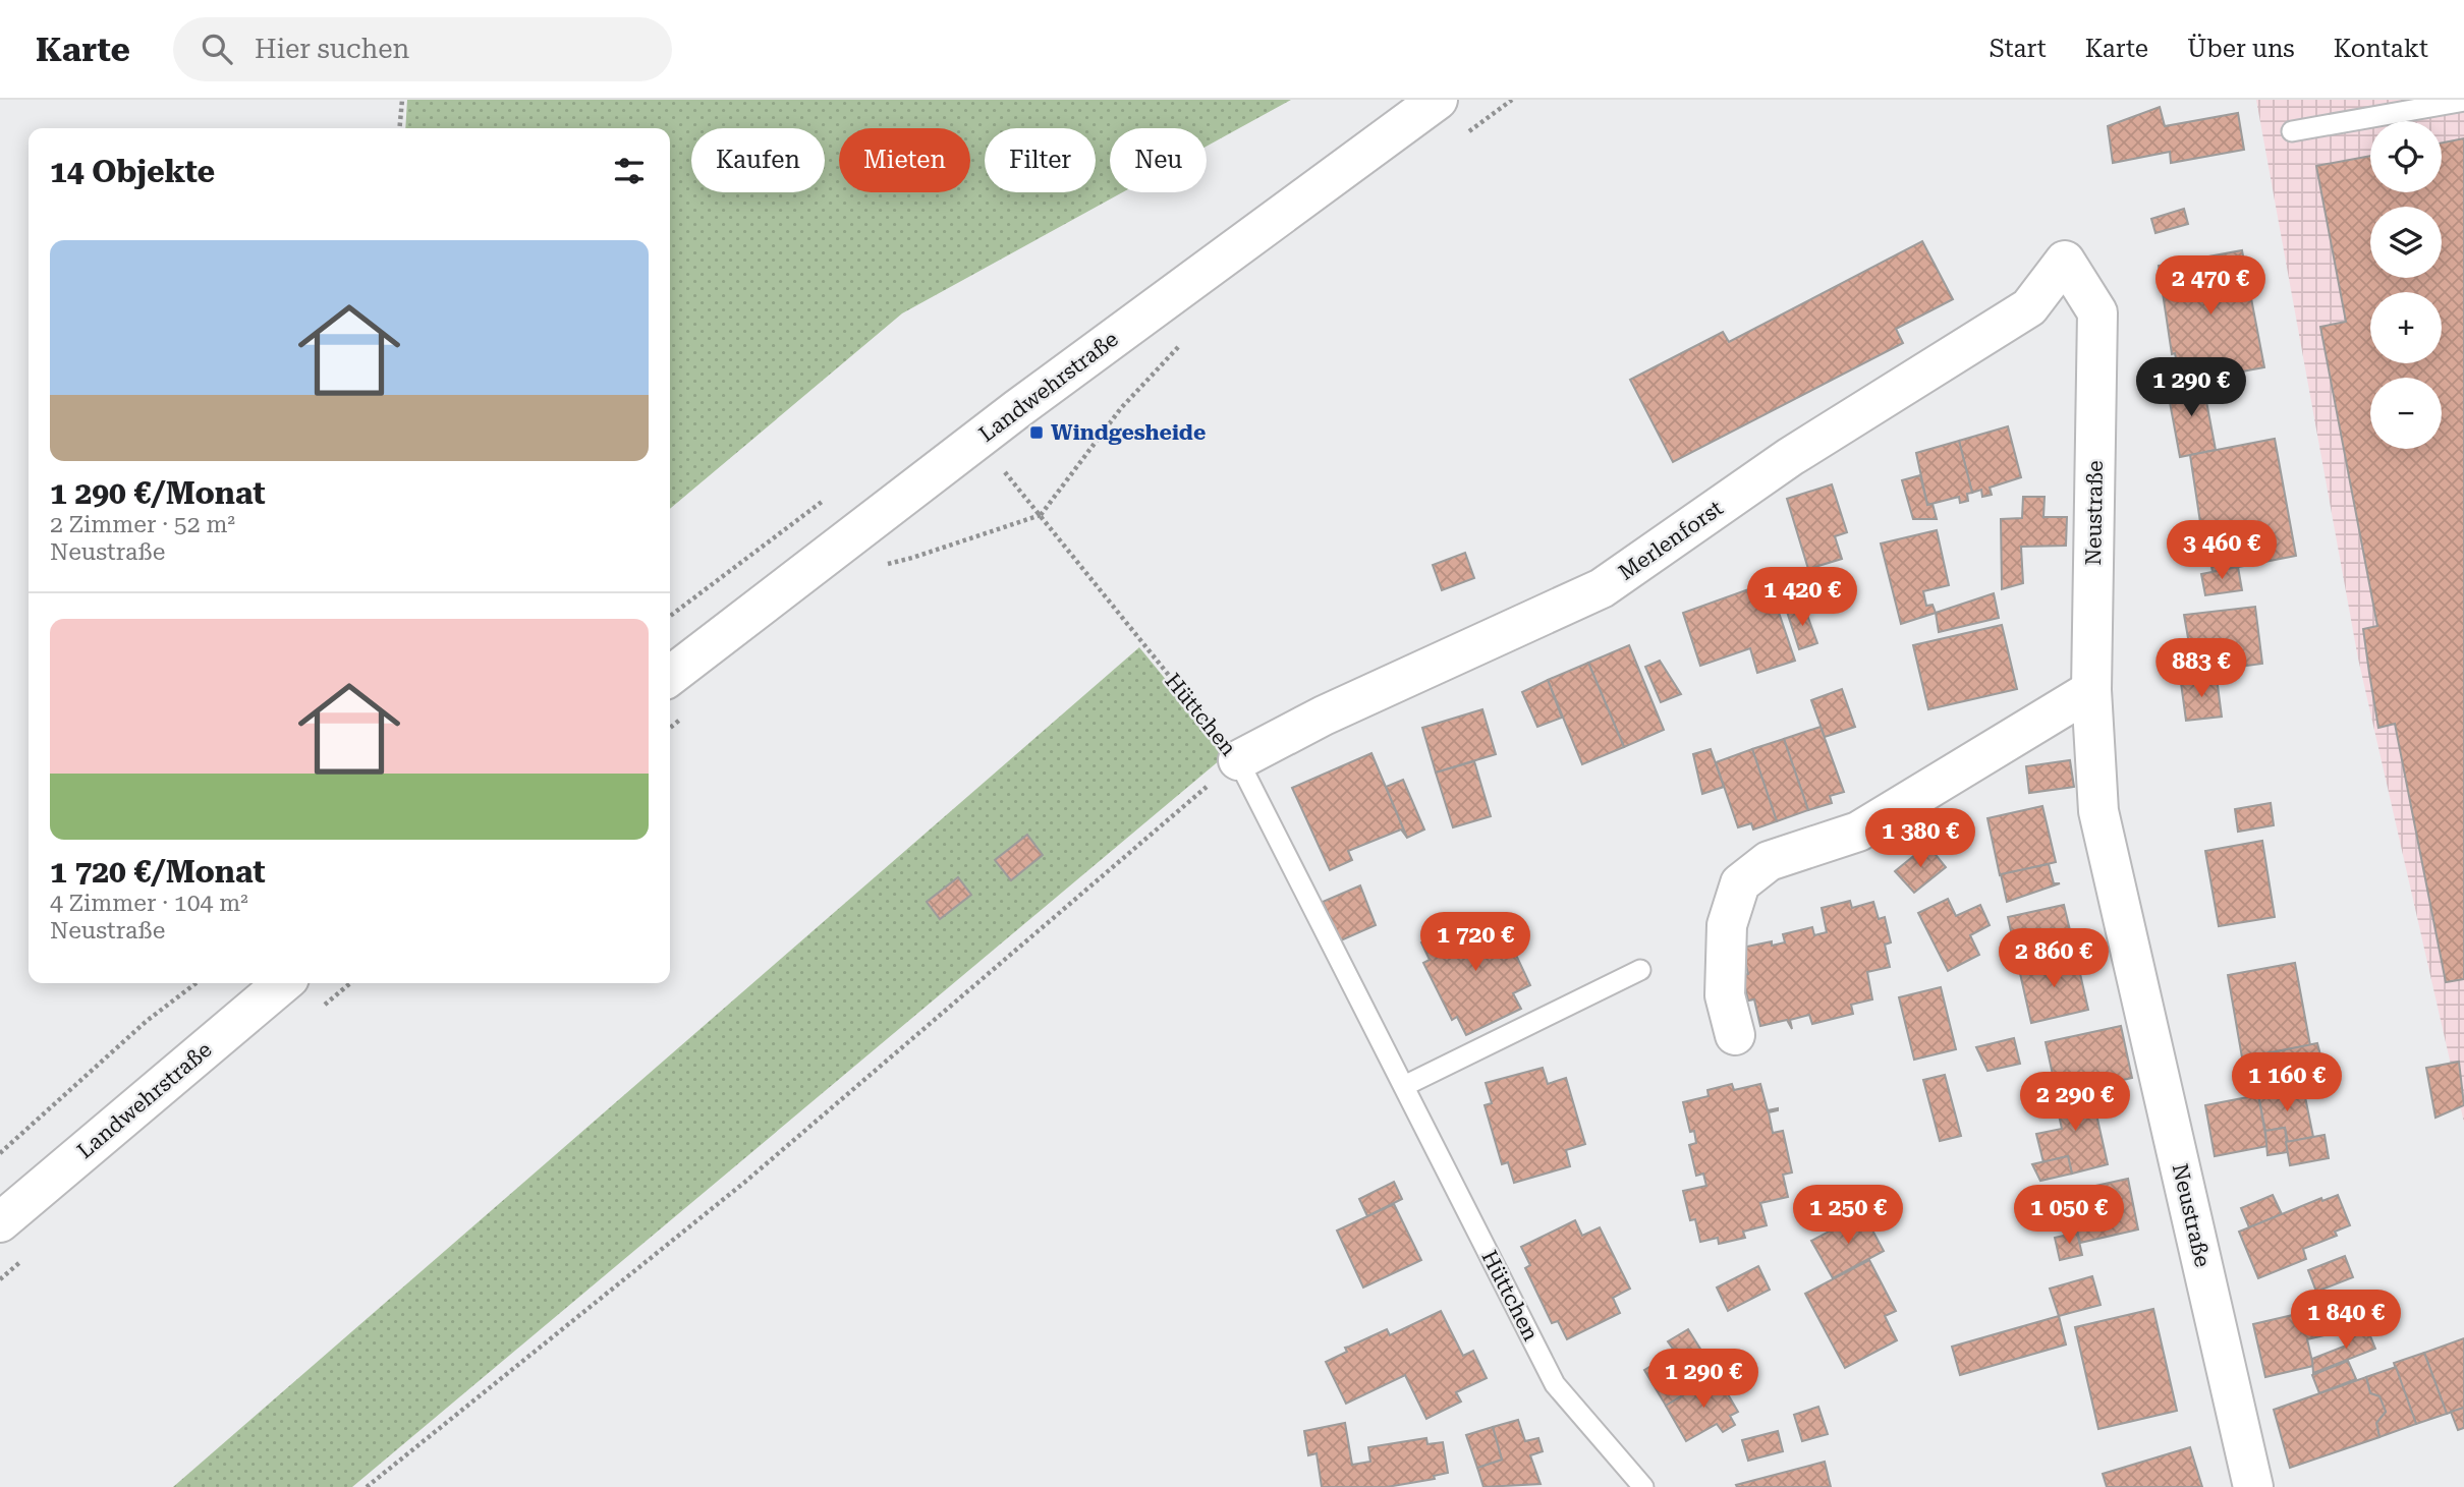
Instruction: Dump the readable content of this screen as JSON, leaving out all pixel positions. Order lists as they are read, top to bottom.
{
  "streets": {
    "street": ["Landwehrstraße", "Neustraße", "Merlenforst"],
    "lane": ["Hüttchen"]
  },
  "crossings": [
    ["Neustraße", "Merlenforst"],
    ["Merlenforst", "Hüttchen"]
  ],
  "places": {
    "transit": ["Windgesheide"]
  },
  "page": {
    "header": "Karte",
    "search": "Hier suchen",
    "nav": [
      "Start",
      "Karte",
      "Über uns",
      "Kontakt"
    ],
    "map_buttons": ["+", "−"],
    "chip": [
      "Kaufen",
      "Mieten",
      "Filter",
      "Neu"
    ],
    "heading": "14 Objekte",
    "list": [
      {
        "name": "1 290 €/Monat",
        "note": "2 Zimmer · 52 m² · Neustraße"
      },
      {
        "name": "1 720 €/Monat",
        "note": "4 Zimmer · 104 m² · Neustraße"
      }
    ],
    "price": [
      "2 470 €",
      "1 290 €",
      "3 460 €",
      "1 420 €",
      "883 €",
      "1 380 €",
      "1 720 €",
      "2 860 €",
      "1 160 €",
      "2 290 €",
      "1 250 €",
      "1 050 €",
      "1 840 €",
      "1 290 €"
    ]
  }
}
